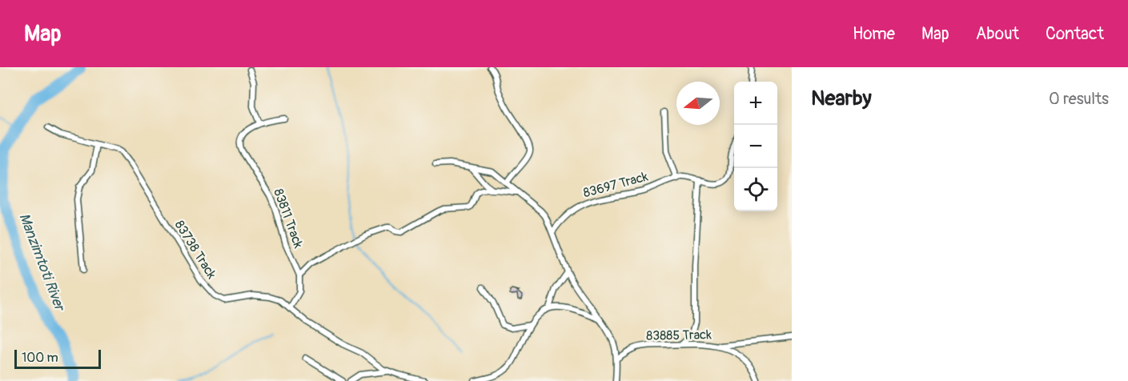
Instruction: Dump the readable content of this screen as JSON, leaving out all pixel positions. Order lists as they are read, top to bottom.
{
  "streets": {
    "street": [
      "83697 Track",
      "83811 Track",
      "83738 Track",
      "83885 Track"
    ]
  },
  "water": ["Manzimtoti River"],
  "scale_bar": "100 m",
  "north": "left",
  "page": {
    "header": "Map",
    "nav": [
      "Home",
      "Map",
      "About",
      "Contact"
    ],
    "heading": ["Nearby", "0 results"],
    "map_buttons": ["+", "−"],
    "scale": "100 m"
  }
}
